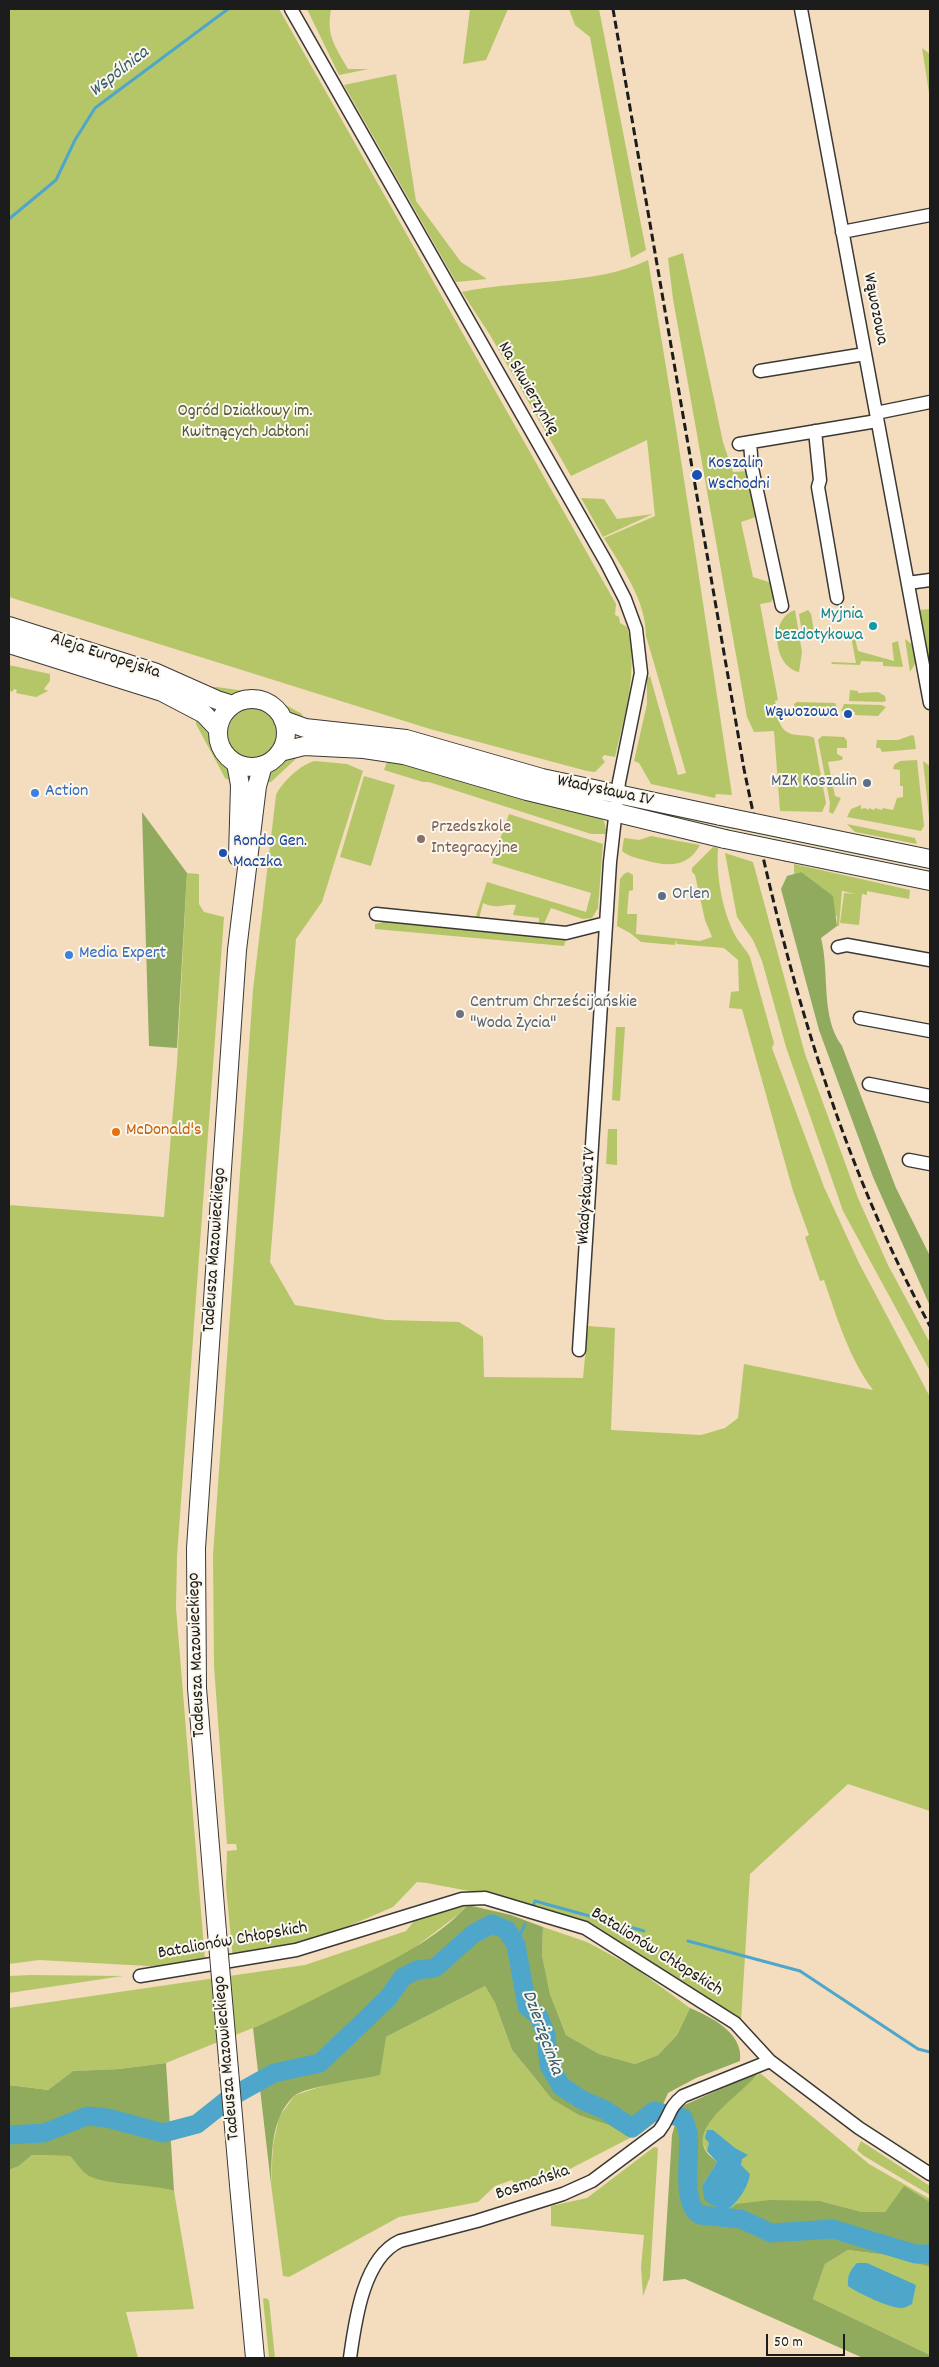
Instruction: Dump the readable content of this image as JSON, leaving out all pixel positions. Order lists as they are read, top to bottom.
{
  "streets": {
    "main road": ["Aleja Europejska", "Władysława IV", "Tadeusza Mazowieckiego"],
    "street": [
      "Wąwozowa",
      "Na Skwierzynkę",
      "Batalionów Chłopskich",
      "Bosmańska"
    ]
  },
  "crossings": [
    ["Na Skwierzynkę", "Władysława IV"],
    ["Aleja Europejska", "Władysława IV"],
    ["Aleja Europejska", "Tadeusza Mazowieckiego"],
    ["Władysława IV", "Tadeusza Mazowieckiego"],
    ["Batalionów Chłopskich", "Bosmańska"]
  ],
  "water": ["Wspólnica", "Dzierżęcinka"],
  "parks": ["Ogród Działkowy im. Kwitnących Jabłoni"],
  "places": [
    "Koszalin Wschodni",
    "Myjnia bezdotykowa",
    "Wąwozowa",
    "MZK Koszalin",
    "Action",
    "Przedszkole Integracyjne",
    "Rondo Gen. Maczka",
    "Orlen",
    "Media Expert",
    "Centrum Chrześcijańskie \"Woda Życia\"",
    "McDonald's"
  ],
  "scale_bar": "50 m"
}
